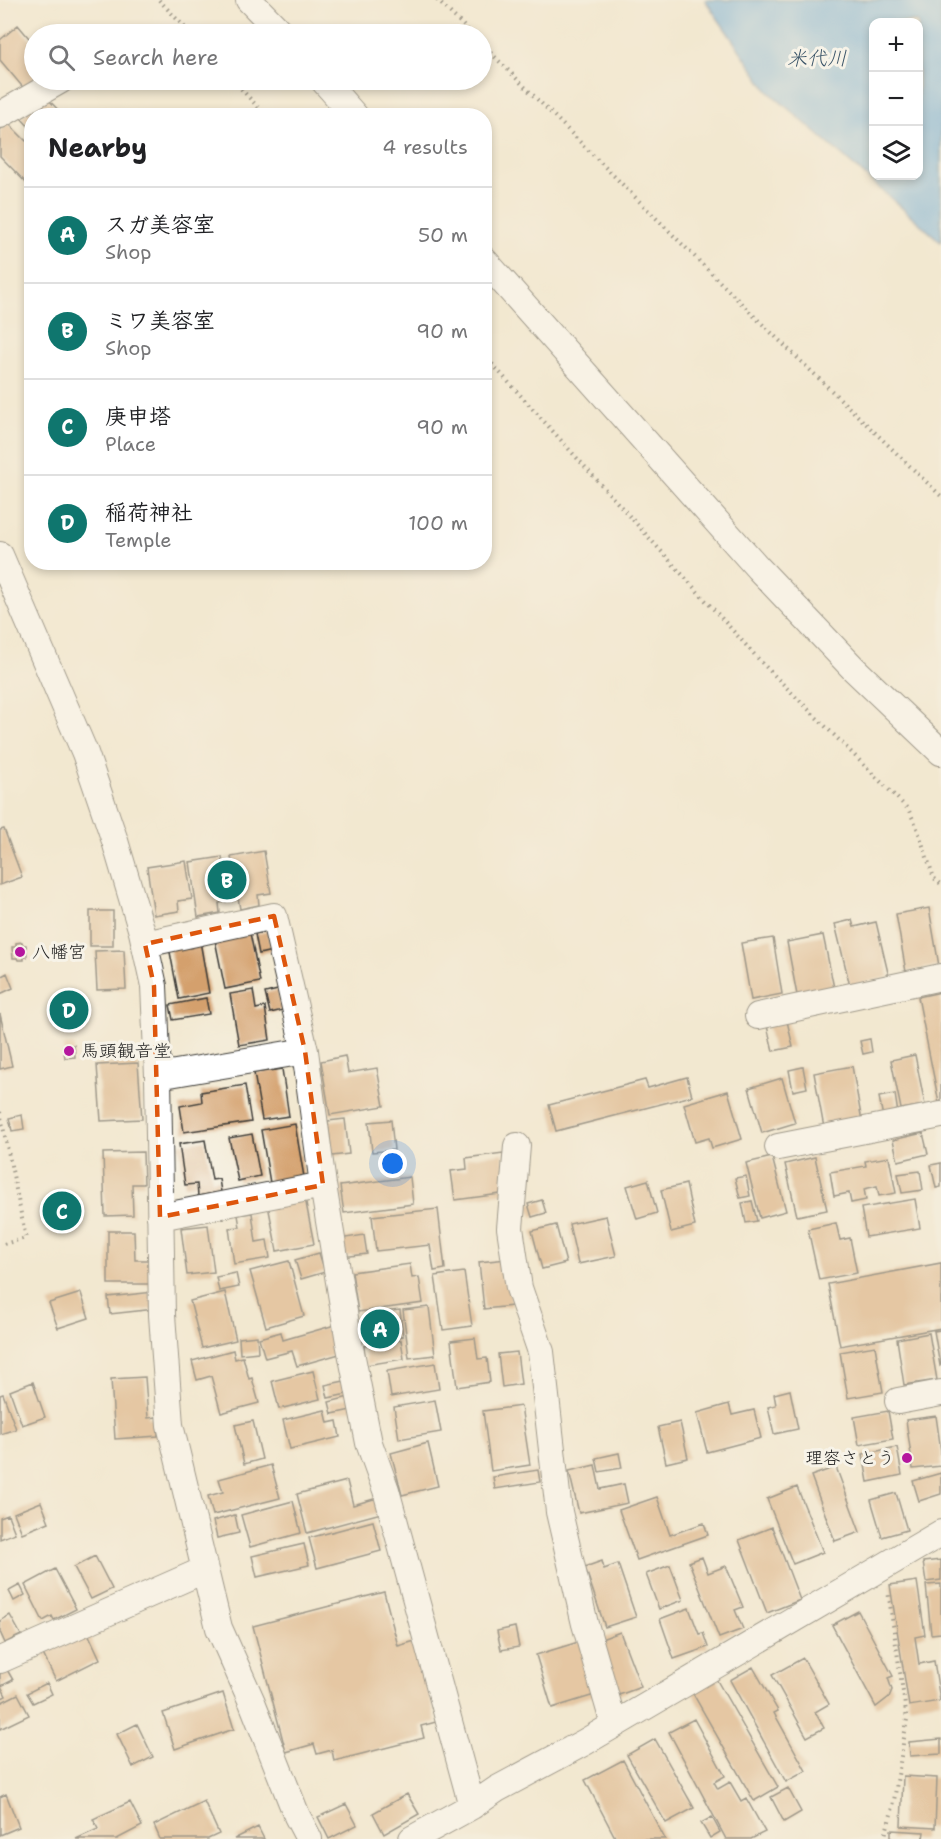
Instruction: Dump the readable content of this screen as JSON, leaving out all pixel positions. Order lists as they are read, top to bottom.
{
  "water": ["米代川"],
  "places": ["八幡宮", "馬頭観音堂", "理容さとう"],
  "page": {
    "map_buttons": ["+", "−"],
    "search": "Search here",
    "heading": ["Nearby", "4 results"],
    "list": [
      {
        "mark": "A",
        "name": "スガ美容室",
        "note": "Shop",
        "value": "50 m"
      },
      {
        "mark": "B",
        "name": "ミワ美容室",
        "note": "Shop",
        "value": "90 m"
      },
      {
        "mark": "C",
        "name": "庚申塔",
        "note": "Place",
        "value": "90 m"
      },
      {
        "mark": "D",
        "name": "稲荷神社",
        "note": "Temple",
        "value": "100 m"
      }
    ],
    "pins": [
      "B",
      "D",
      "C",
      "A"
    ]
  }
}
